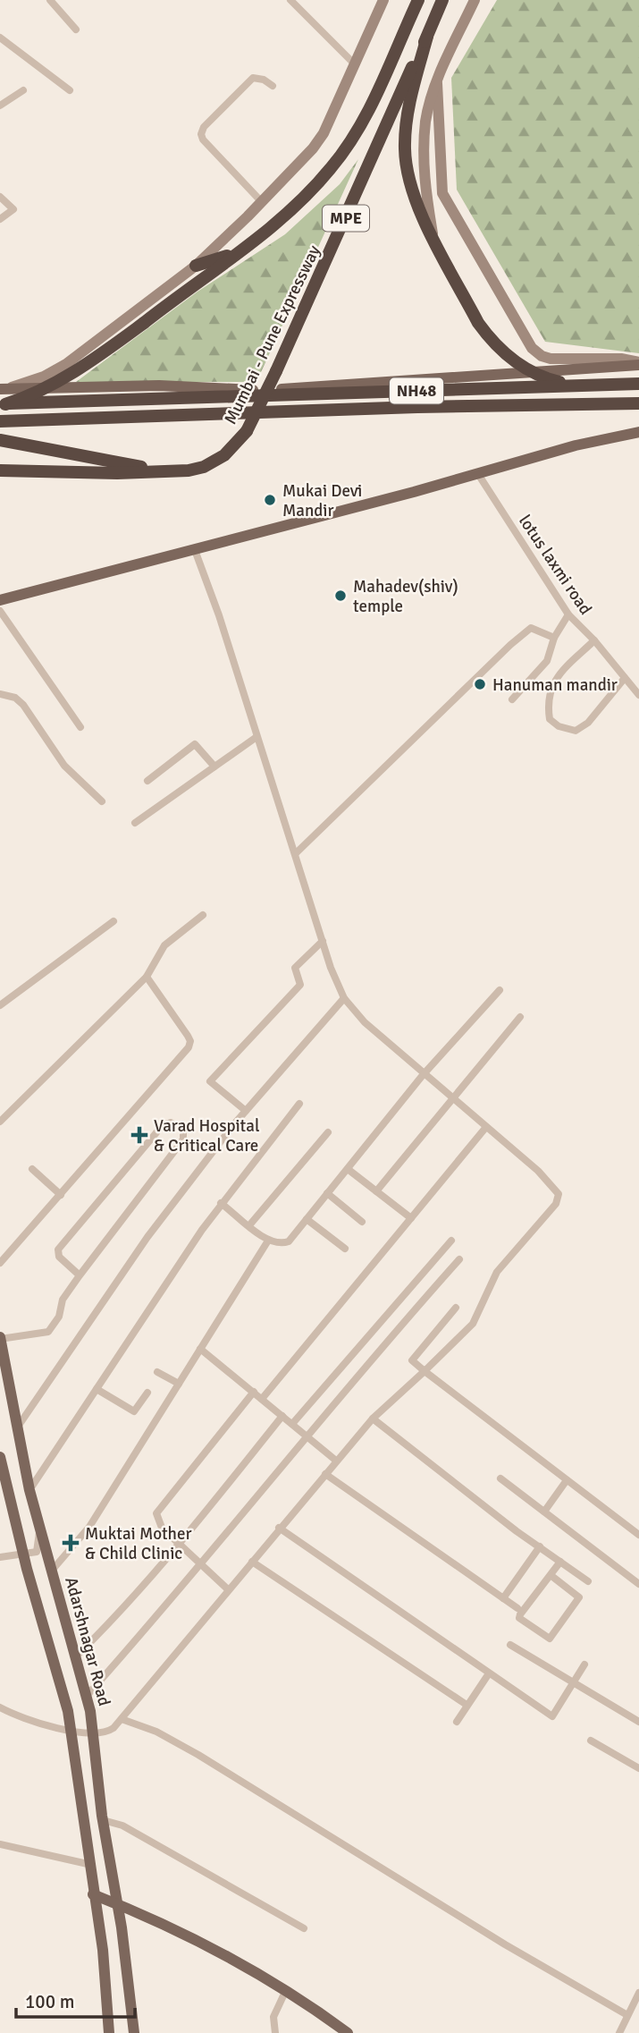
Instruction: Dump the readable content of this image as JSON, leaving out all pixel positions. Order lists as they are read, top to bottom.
{
  "streets": {
    "highway": ["MPE", "Mumbai - Pune Expressway", "NH48"],
    "main road": ["Adarshnagar Road"],
    "street": ["lotus laxmi road"]
  },
  "crossings": [
    ["MPE", "Mumbai - Pune Expressway"],
    ["MPE", "NH48"]
  ],
  "places": {
    "other": ["Mukai Devi Mandir", "Mahadev(shiv) temple", "Hanuman mandir"],
    "health": ["Varad Hospital & Critical Care", "Muktai Mother & Child Clinic"]
  },
  "scale_bar": "100 m"
}
